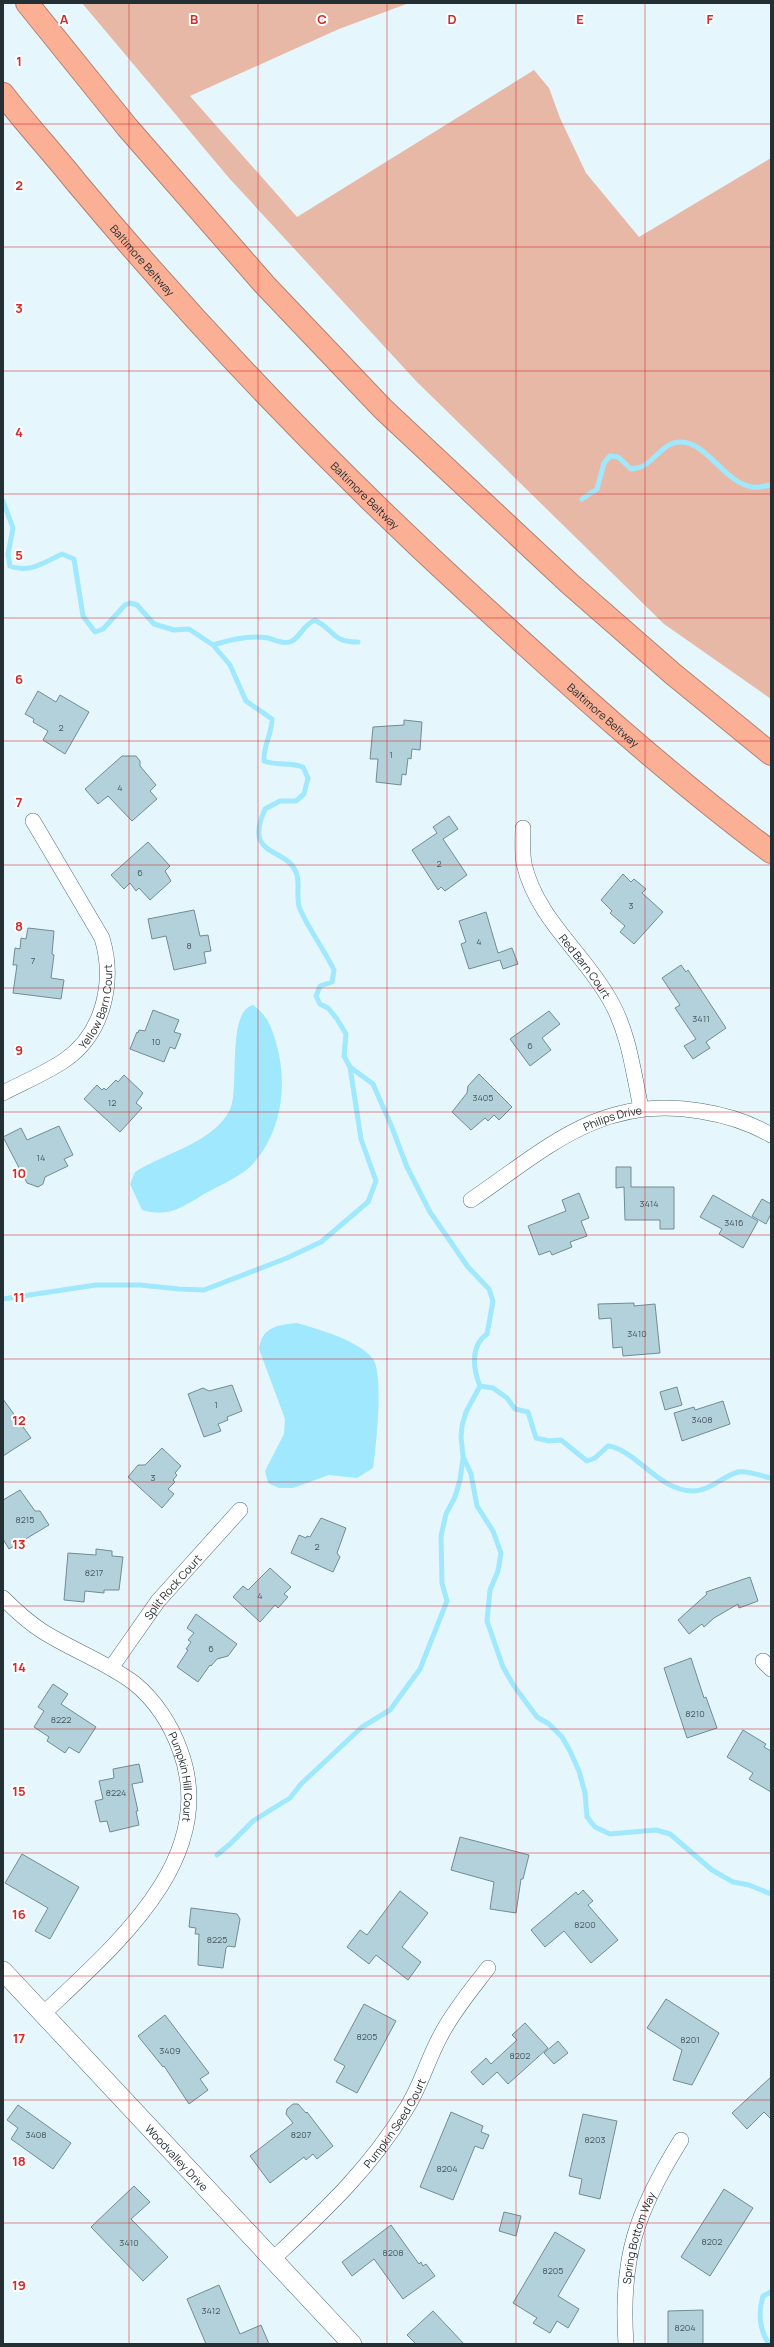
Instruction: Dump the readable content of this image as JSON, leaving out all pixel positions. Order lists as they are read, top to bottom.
{
  "streets": {
    "highway": ["Baltimore Beltway"],
    "street": [
      "Red Barn Court",
      "Yellow Barn Court",
      "Philips Drive",
      "Split Rock Court",
      "Pumpkin Hill Court",
      "Pumpkin Seed Court",
      "Woodvalley Drive",
      "Spring Bottom Way"
    ]
  },
  "crossings": [
    ["Red Barn Court", "Philips Drive"],
    ["Split Rock Court", "Pumpkin Hill Court"],
    ["Pumpkin Hill Court", "Woodvalley Drive"],
    ["Pumpkin Seed Court", "Woodvalley Drive"]
  ],
  "house_numbers": [
    "2",
    "1",
    "4",
    "2",
    "6",
    "3",
    "4",
    "8",
    "7",
    "3411",
    "10",
    "6",
    "3405",
    "12",
    "14",
    "3414",
    "3416",
    "3410",
    "1",
    "3408",
    "3",
    "8215",
    "2",
    "8217",
    "4",
    "6",
    "8210",
    "8222",
    "8224",
    "8200",
    "8225",
    "8205",
    "8201",
    "3409",
    "8202",
    "3408",
    "8207",
    "8203",
    "8204",
    "8202",
    "3410",
    "8208",
    "8205",
    "3412",
    "8204"
  ],
  "grid": {
    "columns": [
      "A",
      "B",
      "C",
      "D",
      "E",
      "F"
    ],
    "rows": [
      "1",
      "2",
      "3",
      "4",
      "5",
      "6",
      "7",
      "8",
      "9",
      "10",
      "11",
      "12",
      "13",
      "14",
      "15",
      "16",
      "17",
      "18",
      "19"
    ]
  }
}
